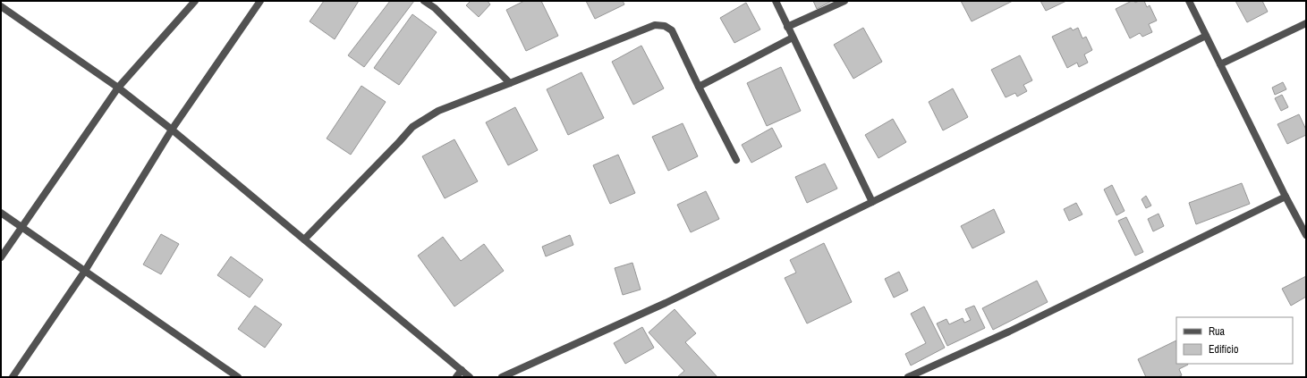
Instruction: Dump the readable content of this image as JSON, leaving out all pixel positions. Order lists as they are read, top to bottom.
{
  "legend": ["Rua", "Edifício"]
}
